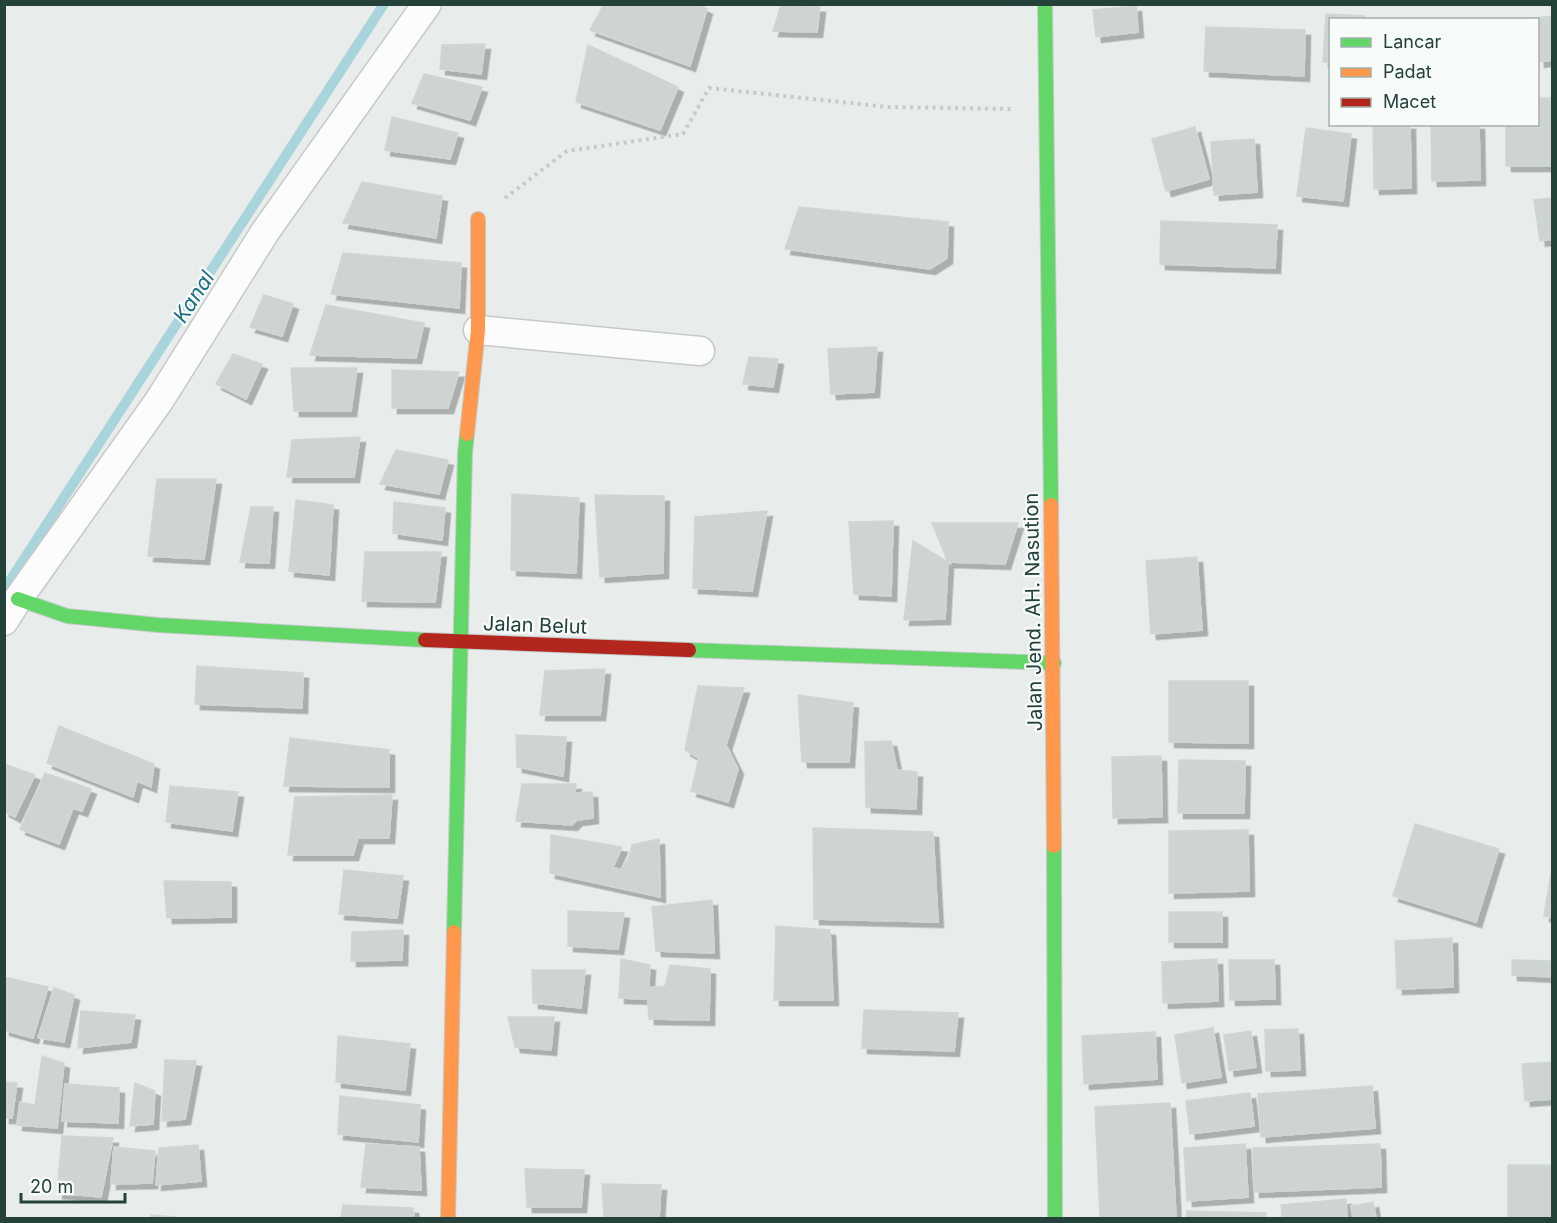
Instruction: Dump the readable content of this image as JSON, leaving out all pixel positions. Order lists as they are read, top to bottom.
{
  "streets": {
    "main road": ["Jalan Jend. AH. Nasution", "Jalan Belut"]
  },
  "crossings": [
    ["Jalan Jend. AH. Nasution", "Jalan Belut"]
  ],
  "water": ["Kanal"],
  "legend": ["Lancar", "Padat", "Macet"],
  "scale_bar": "20 m"
}
